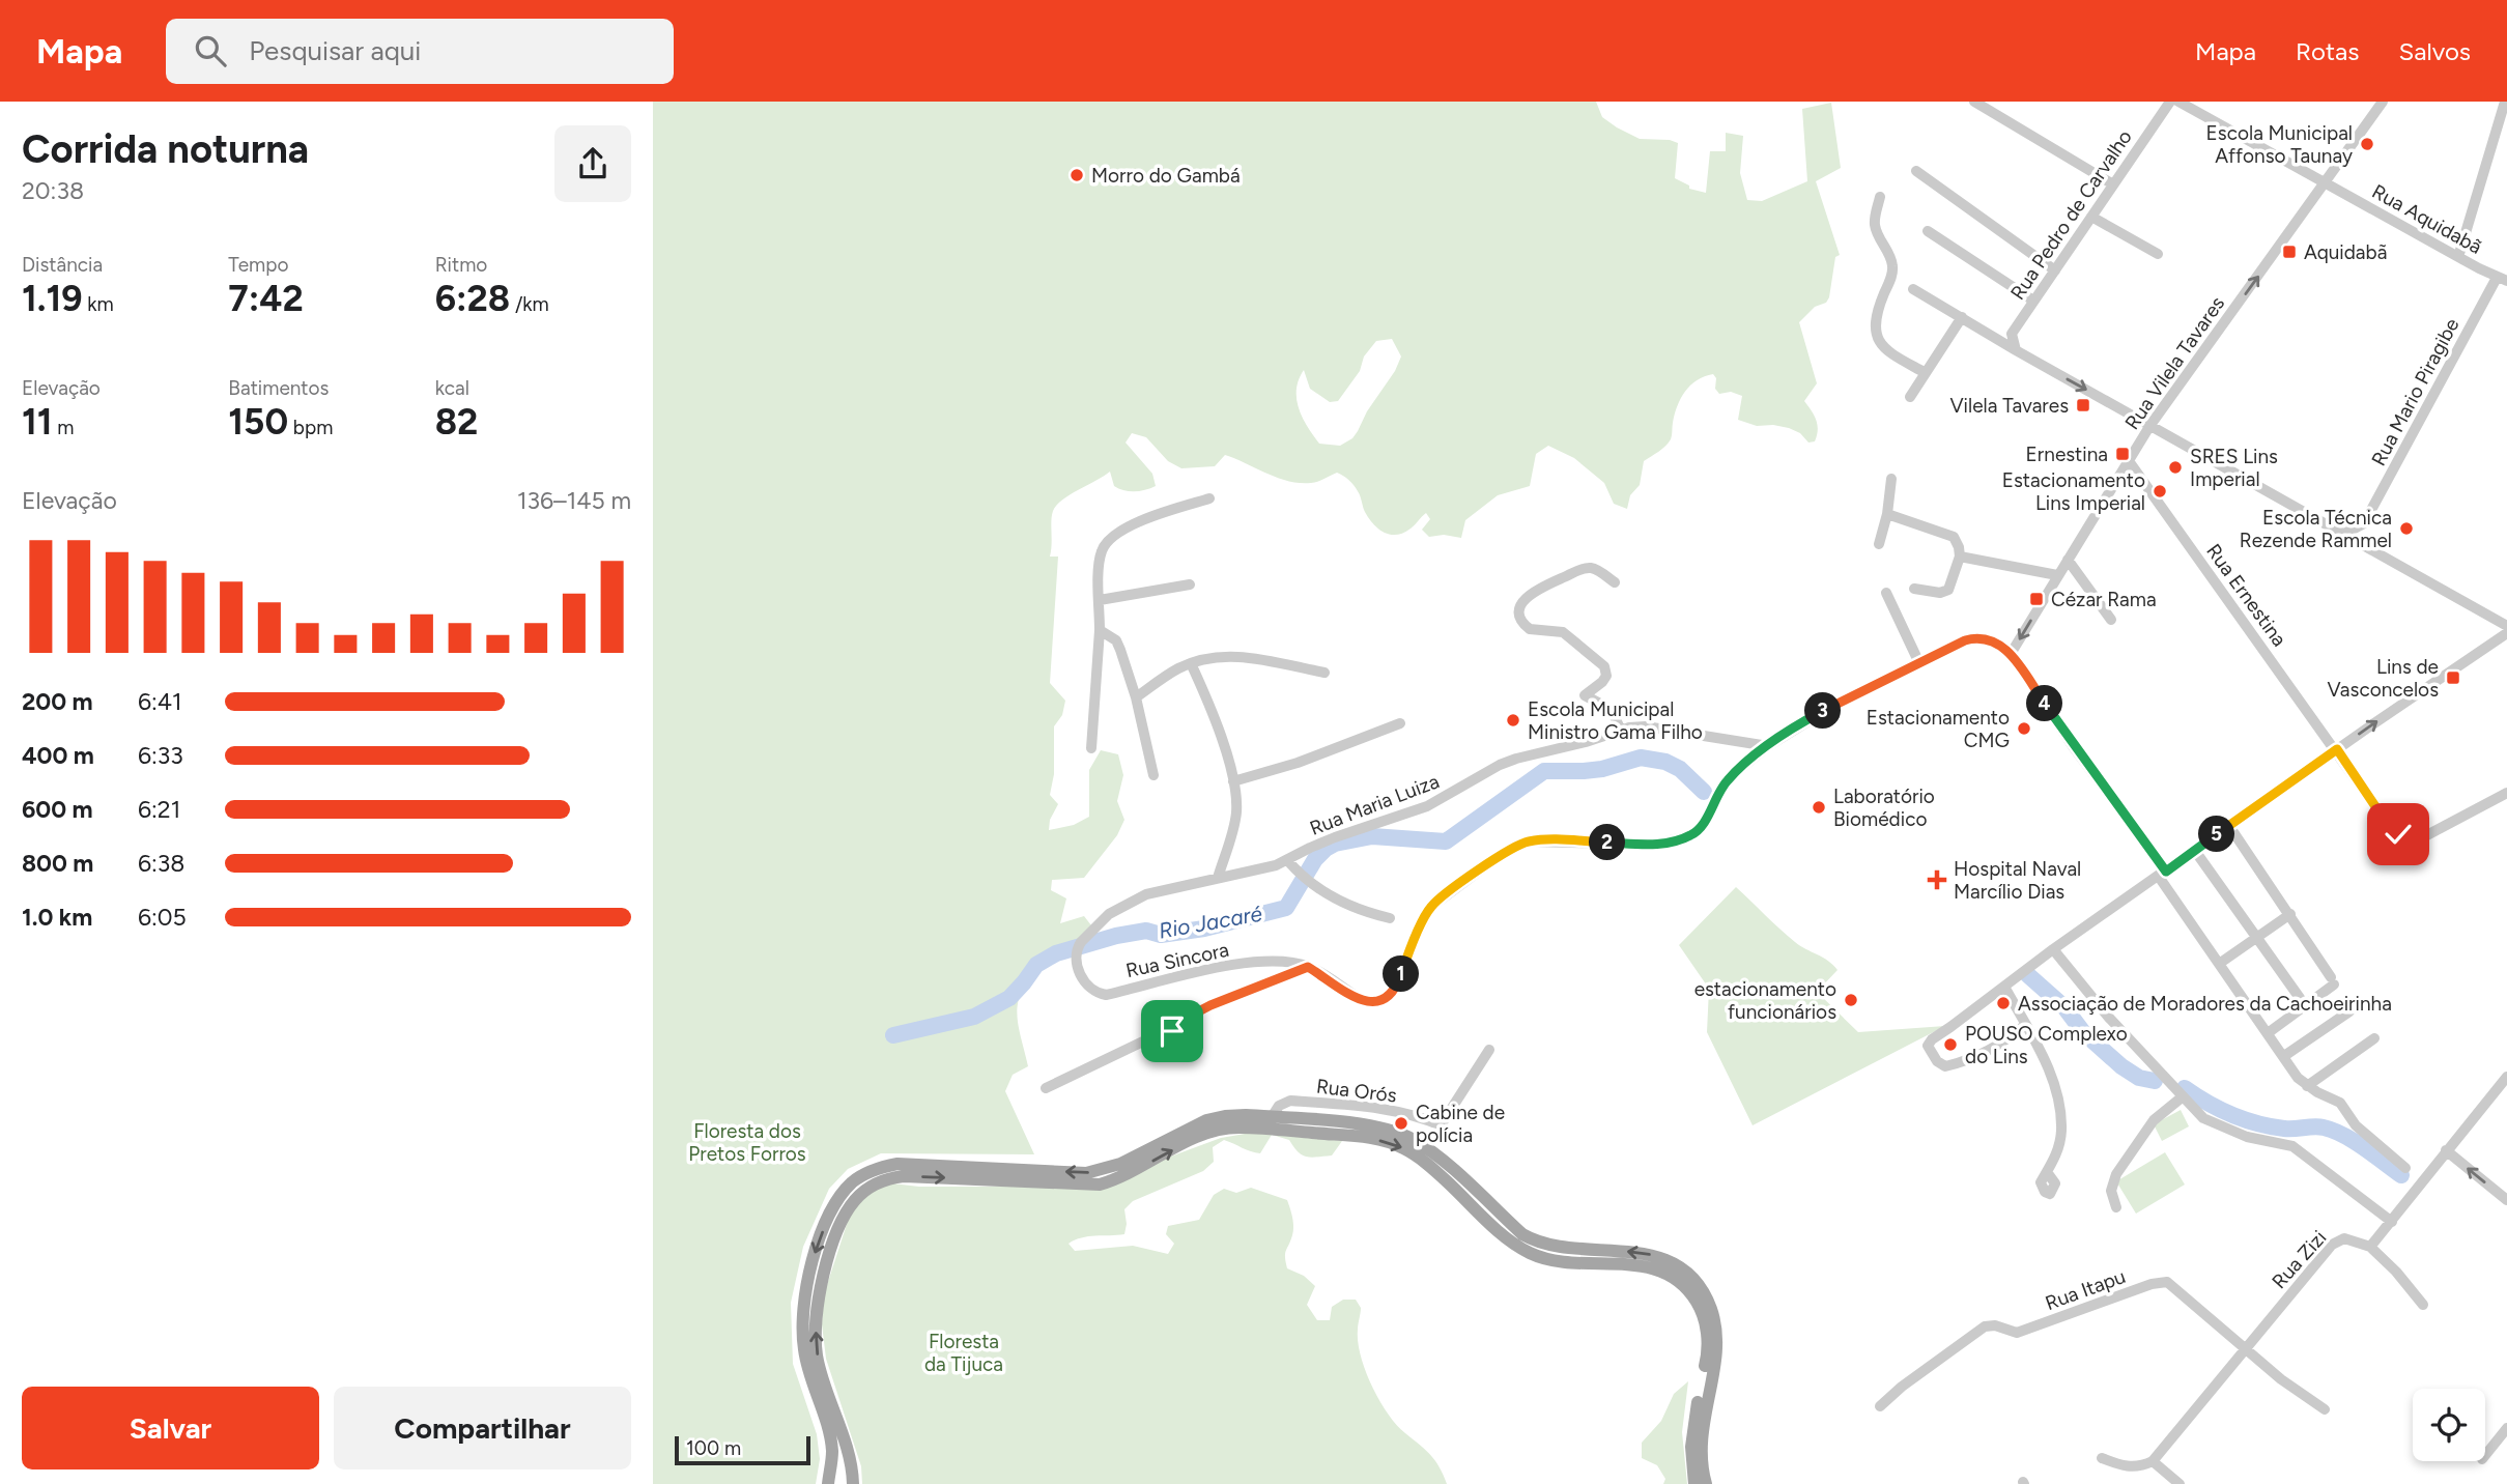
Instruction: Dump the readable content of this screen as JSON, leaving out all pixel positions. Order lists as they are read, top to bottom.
{
  "streets": {
    "street": [
      "Rua Pedro de Carvalho",
      "Rua Aquidabã",
      "Rua Vilela Tavares",
      "Rua Mario Piragibe",
      "Rua Ernestina",
      "Rua Maria Luiza",
      "Rua Sincora",
      "Rua Orós",
      "Rua Zizi",
      "Rua Itapu"
    ]
  },
  "crossings": [
    ["Rua Aquidabã", "Rua Vilela Tavares"],
    ["Rua Aquidabã", "Rua Mario Piragibe"],
    ["Rua Vilela Tavares", "Rua Ernestina"],
    ["Rua Maria Luiza", "Rua Sincora"],
    ["Rua Zizi", "Rua Itapu"]
  ],
  "water": ["Rio Jacaré"],
  "parks": ["Floresta dos Pretos Forros", "Floresta da Tijuca"],
  "places": {
    "other": [
      "Escola Municipal Affonso Taunay",
      "Morro do Gambá",
      "SRES Lins Imperial",
      "Estacionamento Lins Imperial",
      "Escola Técnica Rezende Rammel",
      "Escola Municipal Ministro Gama Filho",
      "Estacionamento CMG",
      "Laboratório Biomédico",
      "estacionamento funcionários",
      "Associação de Moradores da Cachoeirinha",
      "POUSO Complexo do Lins",
      "Cabine de polícia"
    ],
    "transit": [
      "Aquidabã",
      "Vilela Tavares",
      "Ernestina",
      "Cézar Rama",
      "Lins de Vasconcelos"
    ],
    "health": ["Hospital Naval Marcílio Dias"]
  },
  "scale_bar": "100 m",
  "page": {
    "header": "Mapa",
    "search": "Pesquisar aqui",
    "nav": ["Mapa", "Rotas", "Salvos"],
    "heading": ["Corrida noturna", "20:38"],
    "stats": [
      ["Distância", "1.19 km"],
      ["Tempo", "7:42"],
      ["Ritmo", "6:28 /km"],
      ["Elevação", "11 m"],
      ["Batimentos", "150 bpm"],
      ["kcal", "82"]
    ],
    "chart": ["Elevação", "136–145 m"],
    "list": [
      {
        "name": "200 m",
        "note": "6:41"
      },
      {
        "name": "400 m",
        "note": "6:33"
      },
      {
        "name": "600 m",
        "note": "6:21"
      },
      {
        "name": "800 m",
        "note": "6:38"
      },
      {
        "name": "1.0 km",
        "note": "6:05"
      }
    ],
    "pins": [
      "4",
      "3",
      "5",
      "2",
      "1"
    ],
    "buttons": ["Salvar", "Compartilhar"],
    "scale": "100 m"
  }
}
